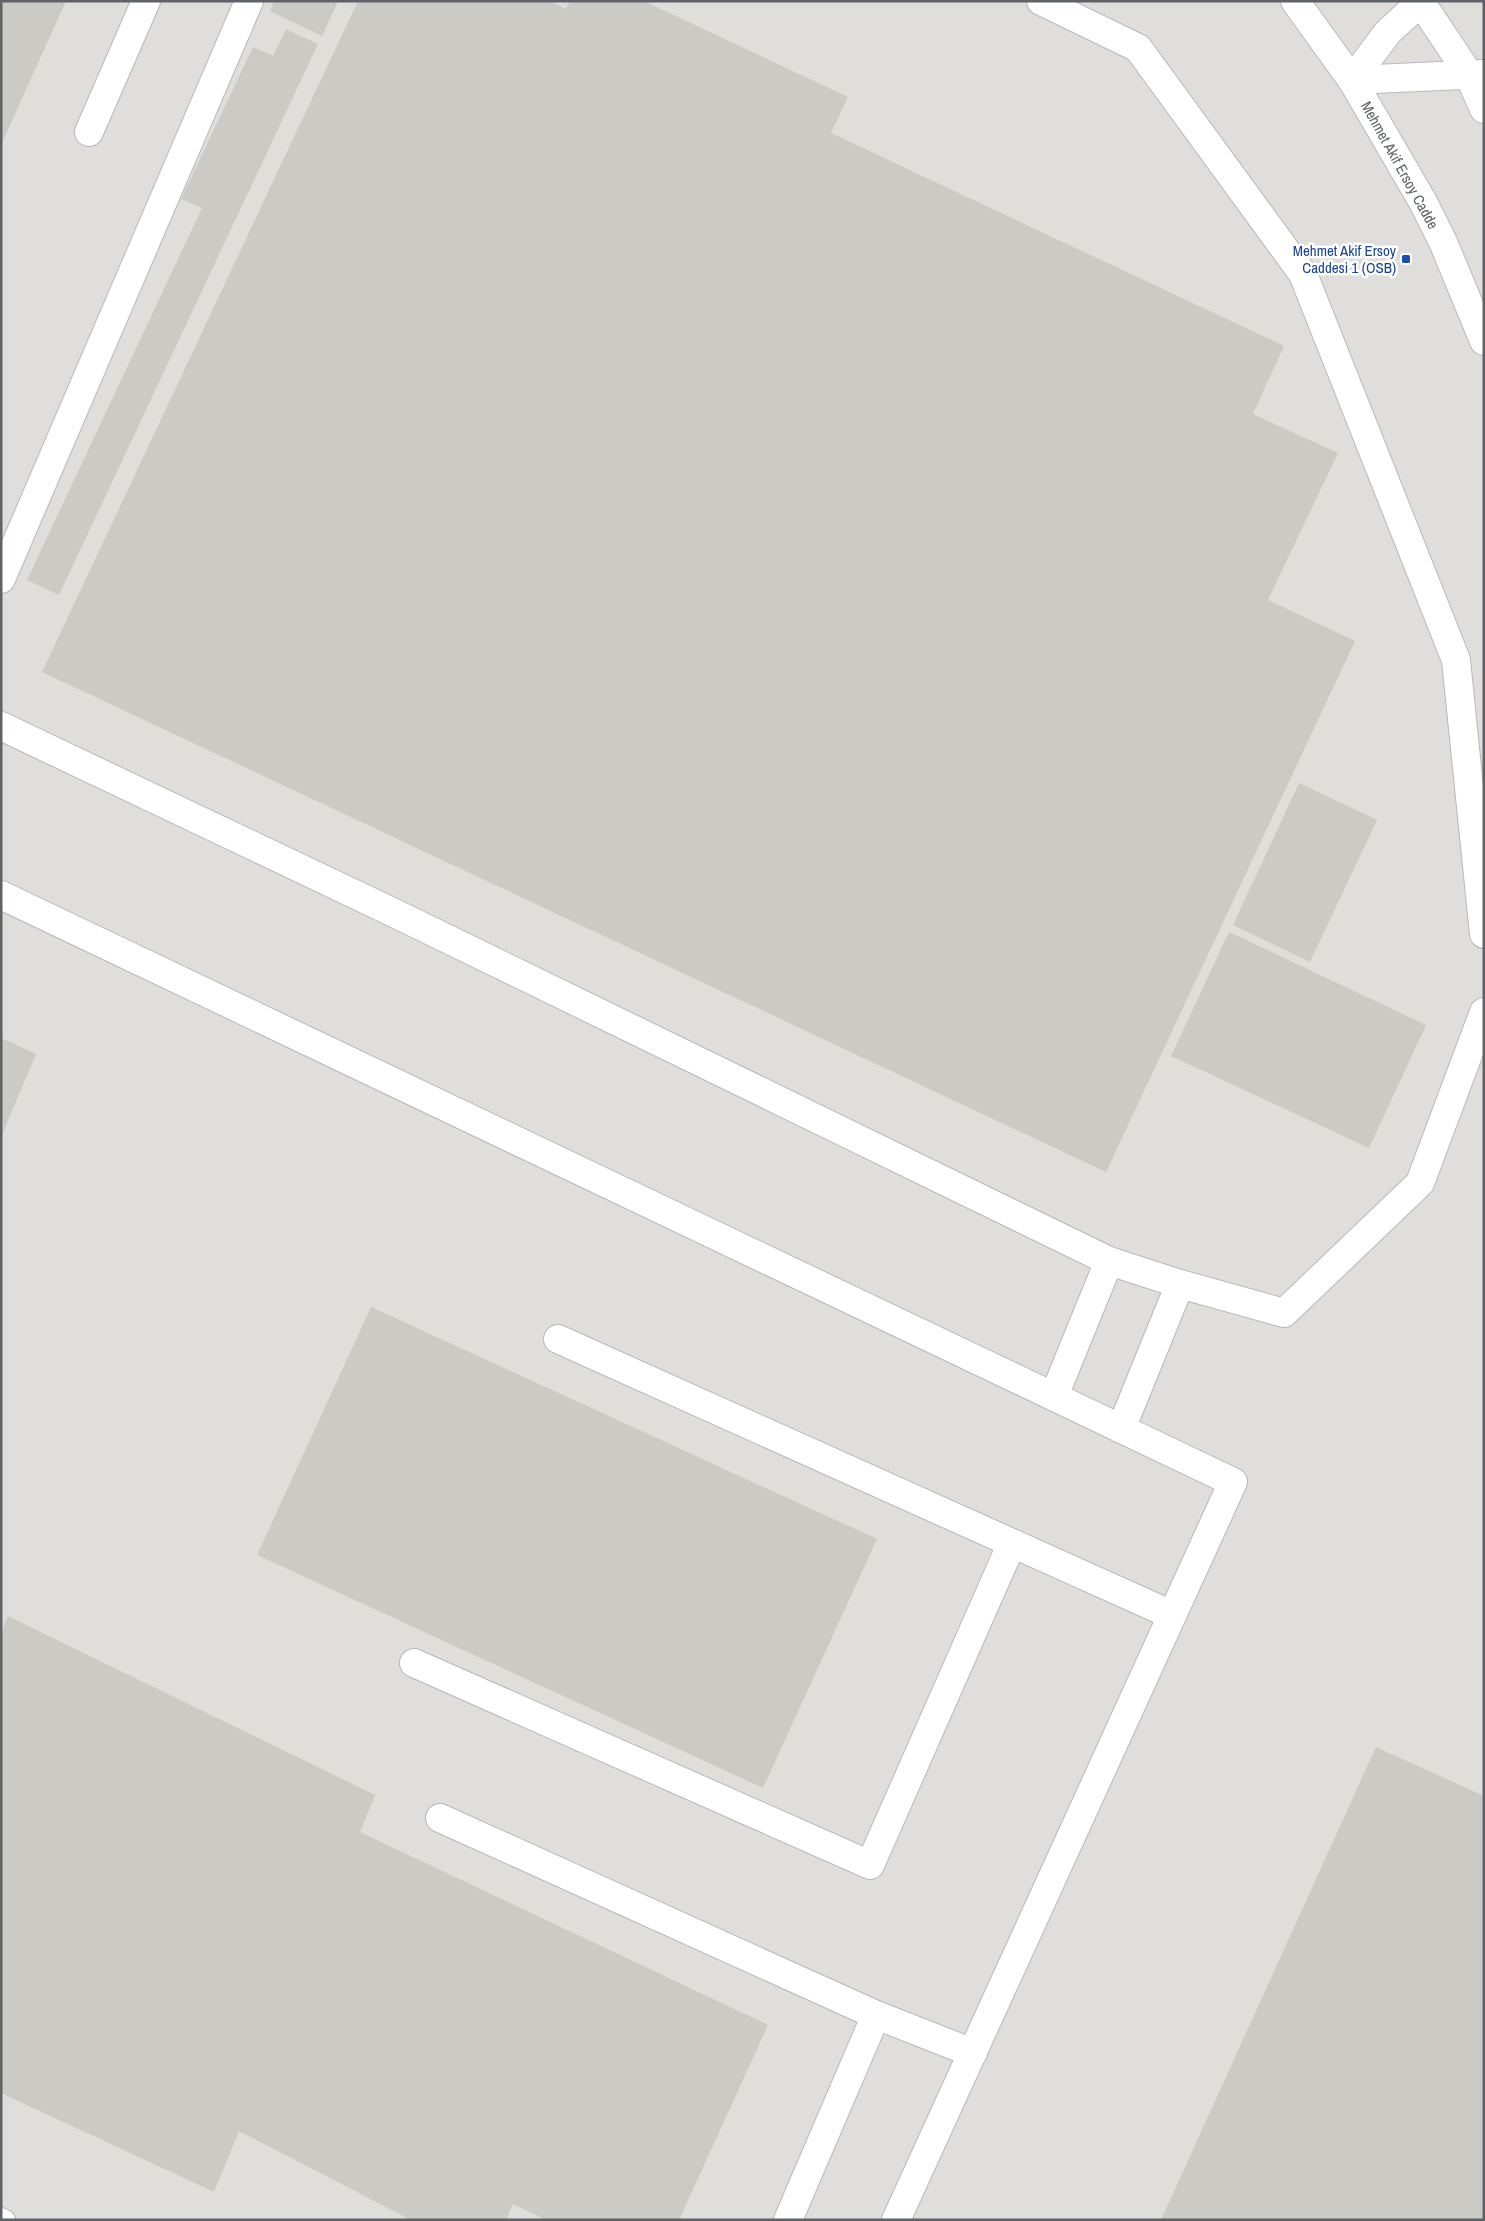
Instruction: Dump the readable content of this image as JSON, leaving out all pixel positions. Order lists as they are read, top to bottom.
{
  "streets": {
    "street": ["Mehmet Akif Ersoy Cadde"]
  },
  "places": {
    "transit": ["Mehmet Akif Ersoy Caddesi 1 (OSB)"]
  }
}
